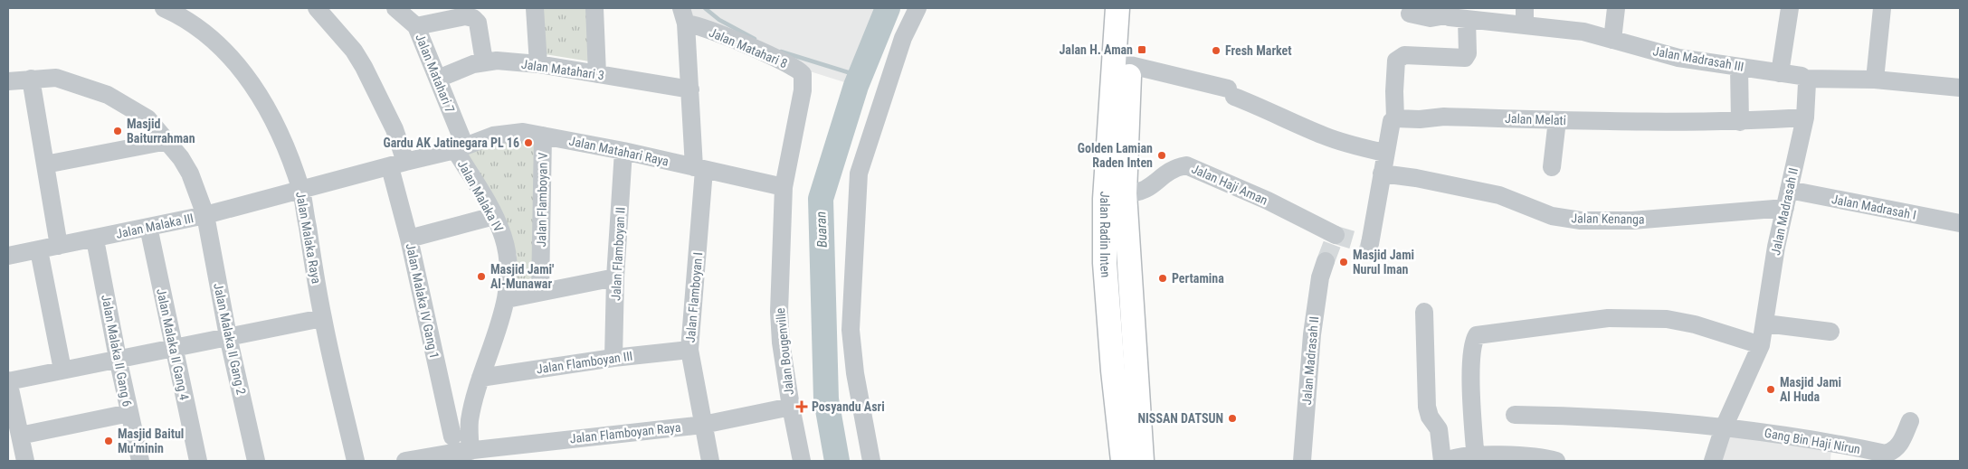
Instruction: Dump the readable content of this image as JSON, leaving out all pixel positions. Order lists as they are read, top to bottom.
{
  "streets": {
    "main road": ["Jalan Radin Inten"],
    "street": [
      "Jalan Matahari 8",
      "Jalan Madrasah III",
      "Jalan Matahari 3",
      "Jalan Matahari 7",
      "Jalan Melati",
      "Jalan Matahari Raya",
      "Jalan Haji Aman",
      "Jalan Malaka IV",
      "Jalan Flamboyan V",
      "Jalan Madrasah I",
      "Jalan Madrasah II",
      "Jalan Kenanga",
      "Jalan Malaka III",
      "Jalan Malaka Raya",
      "Jalan Flamboyan II",
      "Jalan Flamboyan I",
      "Jalan Malaka IV Gang 1",
      "Jalan Malaka II Gang 2",
      "Jalan Malaka II Gang 4",
      "Jalan Malaka II Gang 6",
      "Jalan Bougenville",
      "Jalan Flamboyan III",
      "Jalan Flamboyan Raya",
      "Gang Bin Haji Nirun"
    ]
  },
  "crossings": [
    ["Jalan Matahari 8", "Jalan Matahari Raya"],
    ["Jalan Matahari 8", "Jalan Bougenville"],
    ["Jalan Madrasah III", "Jalan Madrasah II"],
    ["Jalan Matahari 3", "Jalan Matahari 7"],
    ["Jalan Matahari 3", "Jalan Flamboyan I"],
    ["Jalan Matahari 7", "Jalan Matahari Raya"],
    ["Jalan Matahari 7", "Jalan Malaka IV"],
    ["Jalan Melati", "Jalan Madrasah II"],
    ["Jalan Matahari Raya", "Jalan Malaka IV"],
    ["Jalan Matahari Raya", "Jalan Flamboyan V"],
    ["Jalan Matahari Raya", "Jalan Flamboyan II"],
    ["Jalan Matahari Raya", "Jalan Flamboyan I"],
    ["Jalan Matahari Raya", "Jalan Bougenville"],
    ["Jalan Haji Aman", "Jalan Radin Inten"],
    ["Jalan Malaka IV", "Jalan Malaka III"],
    ["Jalan Malaka IV", "Jalan Malaka Raya"],
    ["Jalan Malaka IV", "Jalan Malaka IV Gang 1"],
    ["Jalan Malaka IV", "Jalan Flamboyan III"],
    ["Jalan Malaka IV", "Jalan Flamboyan Raya"],
    ["Jalan Madrasah I", "Jalan Madrasah II"],
    ["Jalan Madrasah II", "Jalan Kenanga"],
    ["Jalan Madrasah II", "Gang Bin Haji Nirun"],
    ["Jalan Malaka III", "Jalan Malaka Raya"],
    ["Jalan Malaka III", "Jalan Malaka II Gang 2"],
    ["Jalan Malaka III", "Jalan Malaka II Gang 4"],
    ["Jalan Malaka III", "Jalan Malaka II Gang 6"],
    ["Jalan Flamboyan II", "Jalan Flamboyan III"],
    ["Jalan Flamboyan I", "Jalan Flamboyan III"],
    ["Jalan Flamboyan I", "Jalan Flamboyan Raya"],
    ["Jalan Malaka IV Gang 1", "Jalan Flamboyan Raya"],
    ["Jalan Bougenville", "Jalan Flamboyan Raya"]
  ],
  "water": ["Buaran"],
  "places": {
    "transit": ["Jalan H. Aman"],
    "other": [
      "Fresh Market",
      "Masjid Baiturrahman",
      "Gardu AK Jatinegara PL 16",
      "Golden Lamian Raden Inten",
      "Masjid Jami Nurul Iman",
      "Masjid Jami' Al-Munawar",
      "Pertamina",
      "Masjid Jami Al Huda",
      "NISSAN DATSUN",
      "Masjid Baitul Mu'minin"
    ],
    "health": ["Posyandu Asri"]
  }
}
